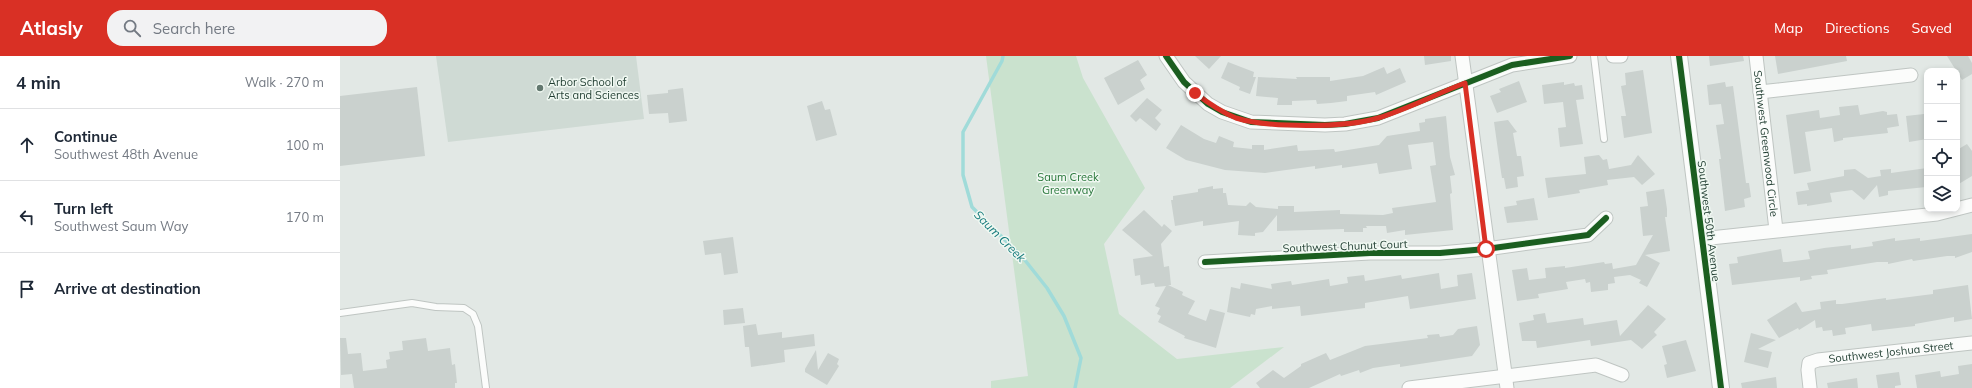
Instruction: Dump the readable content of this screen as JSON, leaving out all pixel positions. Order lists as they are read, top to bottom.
{
  "streets": {
    "street": [
      "Southwest Greenwood Circle",
      "Southwest 50th Avenue",
      "Southwest Chunut Court",
      "Southwest Joshua Street"
    ]
  },
  "crossings": [
    ["Southwest Greenwood Circle", "Southwest 50th Avenue"]
  ],
  "water": ["Saum Creek"],
  "parks": ["Saum Creek Greenway"],
  "places": ["Arbor School of Arts and Sciences"],
  "page": {
    "header": "Atlasly",
    "search": "Search here",
    "nav": ["Map", "Directions", "Saved"],
    "heading": ["4 min", "Walk · 270 m"],
    "map_buttons": ["+", "−"],
    "list": [
      ["Continue", "Southwest 48th Avenue", "100 m"],
      ["Turn left", "Southwest Saum Way", "170 m"],
      "Arrive at destination"
    ]
  }
}
